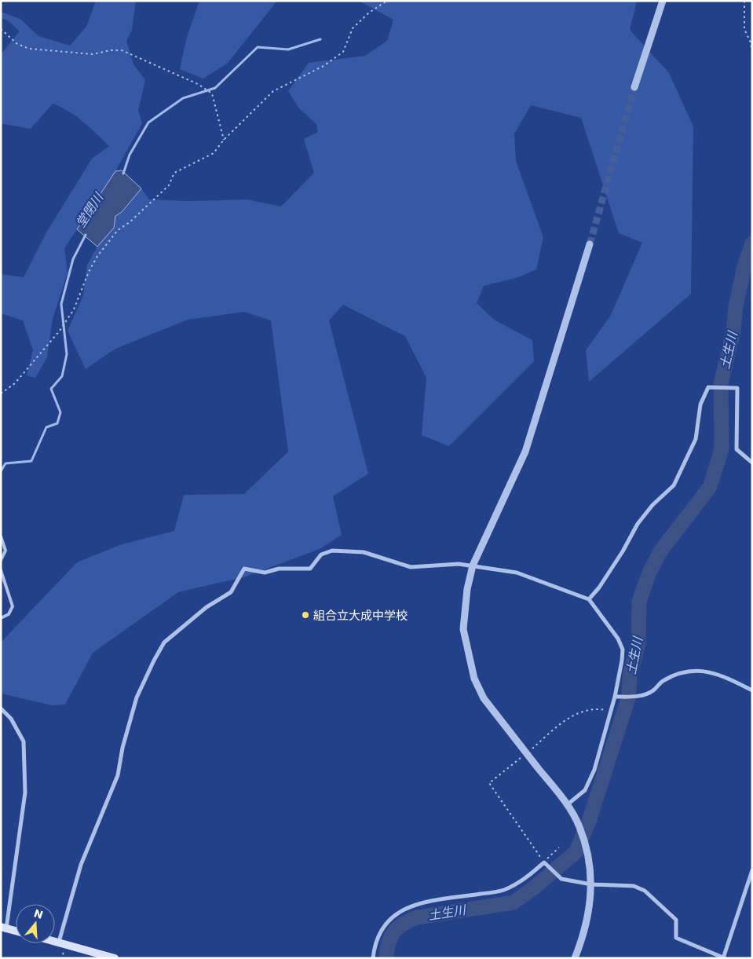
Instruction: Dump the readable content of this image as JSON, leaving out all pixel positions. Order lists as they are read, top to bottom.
{
  "water": ["堂閉川", "土生川"],
  "places": ["組合立大成中学校"],
  "north": "top"
}
